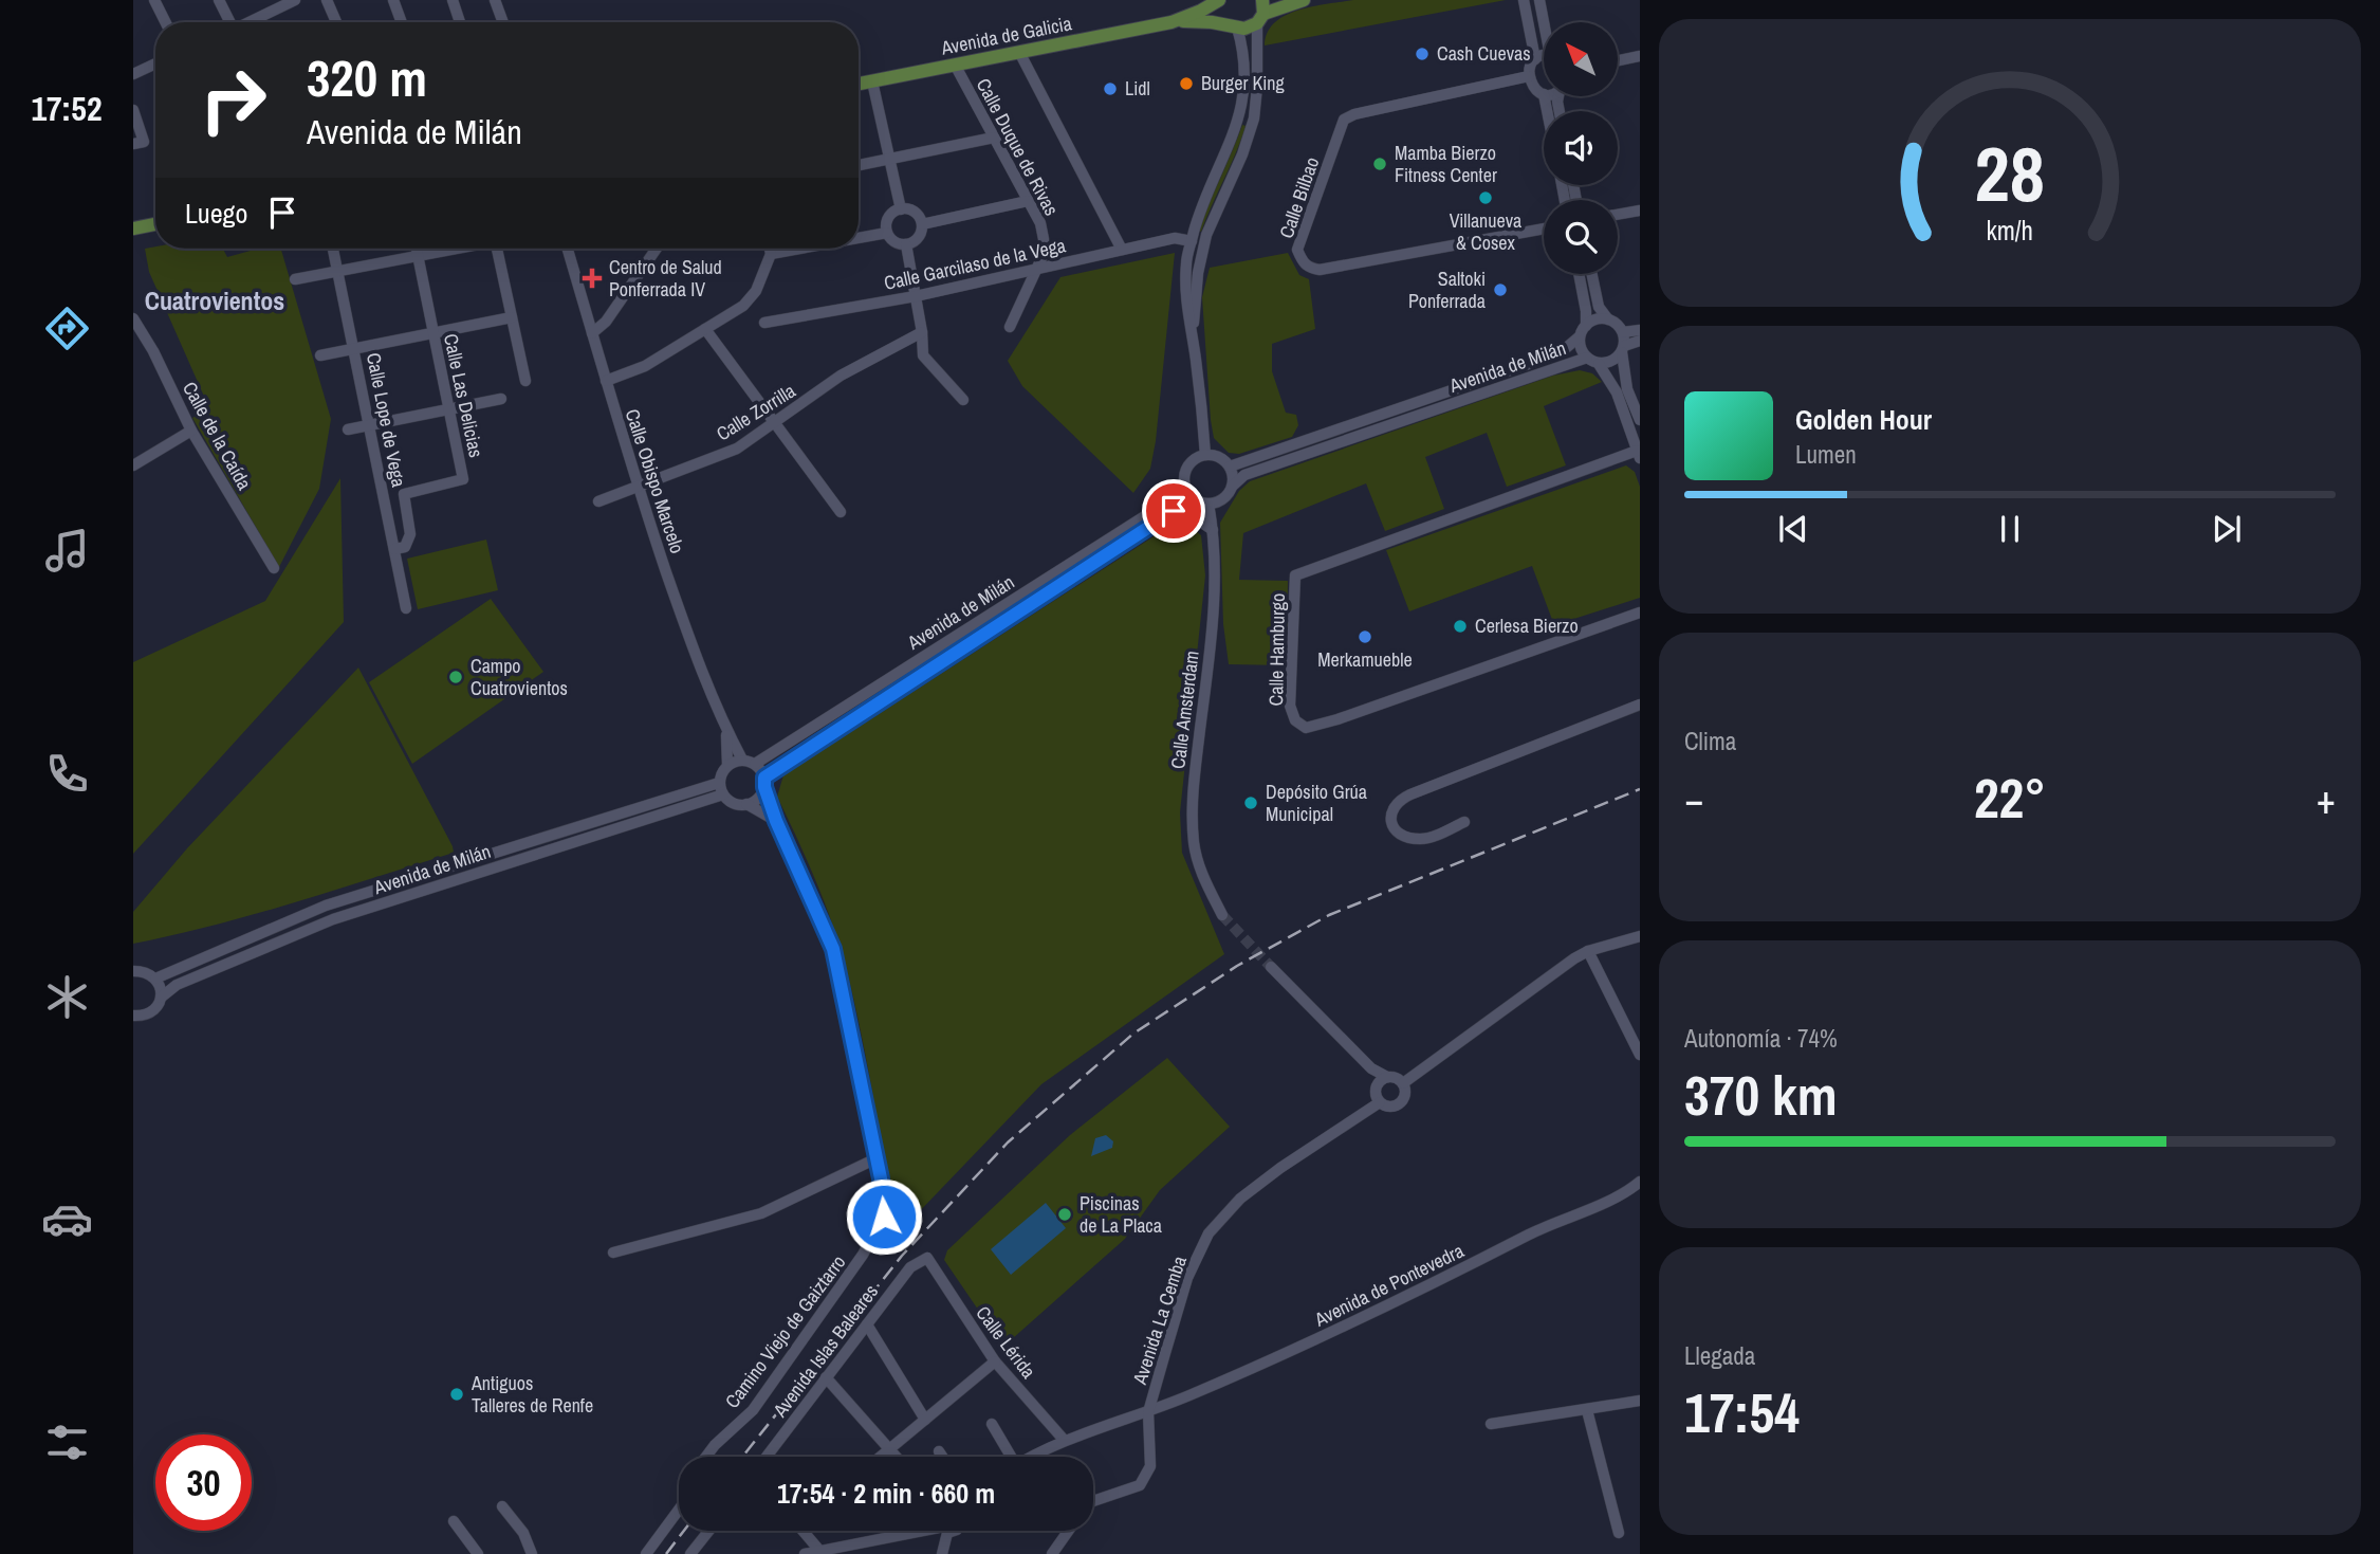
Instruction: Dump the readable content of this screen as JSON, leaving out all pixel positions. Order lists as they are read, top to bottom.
{
  "streets": {
    "main road": ["Avenida de Galicia"],
    "street": [
      "Calle Duque de Rivas",
      "Calle Bilbao",
      "Calle Garcilaso de la Vega",
      "Avenida de Milán",
      "Calle Las Delicias",
      "Calle Zorrilla",
      "Calle Lope de Vega",
      "Calle de la Caída",
      "Calle Obispo Marcelo",
      "Calle Hamburgo",
      "Calle Amsterdam",
      "Avenida de Pontevedra",
      "Avenida La Cemba",
      "Camino Viejo de Gaiztarro",
      "Calle Lérida",
      "Avenida Islas Baleares"
    ]
  },
  "crossings": [
    ["Avenida de Galicia", "Calle Duque de Rivas"],
    ["Calle Duque de Rivas", "Calle Garcilaso de la Vega"],
    ["Avenida de Milán", "Calle Obispo Marcelo"],
    ["Avenida de Milán", "Calle Amsterdam"],
    ["Avenida de Milán", "Camino Viejo de Gaiztarro"],
    ["Calle Las Delicias", "Calle Lope de Vega"],
    ["Calle Zorrilla", "Calle Obispo Marcelo"],
    ["Calle Obispo Marcelo", "Camino Viejo de Gaiztarro"],
    ["Avenida de Pontevedra", "Avenida La Cemba"],
    ["Avenida de Pontevedra", "Calle Lérida"],
    ["Calle Lérida", "Avenida Islas Baleares"]
  ],
  "districts": ["Cuatrovientos"],
  "places": {
    "other": [
      "Cash Cuevas",
      "Burger King",
      "Lidl",
      "Mamba Bierzo Fitness Center",
      "Villanueva & Cosex",
      "Saltoki Ponferrada",
      "Cerlesa Bierzo",
      "Merkamueble",
      "Campo Cuatrovientos",
      "Depósito Grúa Municipal",
      "Piscinas de La Placa",
      "Antiguos Talleres de Renfe"
    ],
    "health": ["Centro de Salud Ponferrada IV"]
  },
  "north": "top left",
  "page": {
    "tabs": "17:52",
    "turn": ["320 m", "Avenida de Milán"],
    "then": "Luego",
    "song": ["Golden Hour", "Lumen"],
    "tile": [
      "Clima",
      ["Autonomía · 74%", "370 km"],
      ["Llegada", "17:54"]
    ],
    "heat": ["−", "22°", "+"],
    "limit": "30",
    "trip": "17:54 · 2 min · 660 m",
    "gauge": ["28", "km/h"]
  }
}
